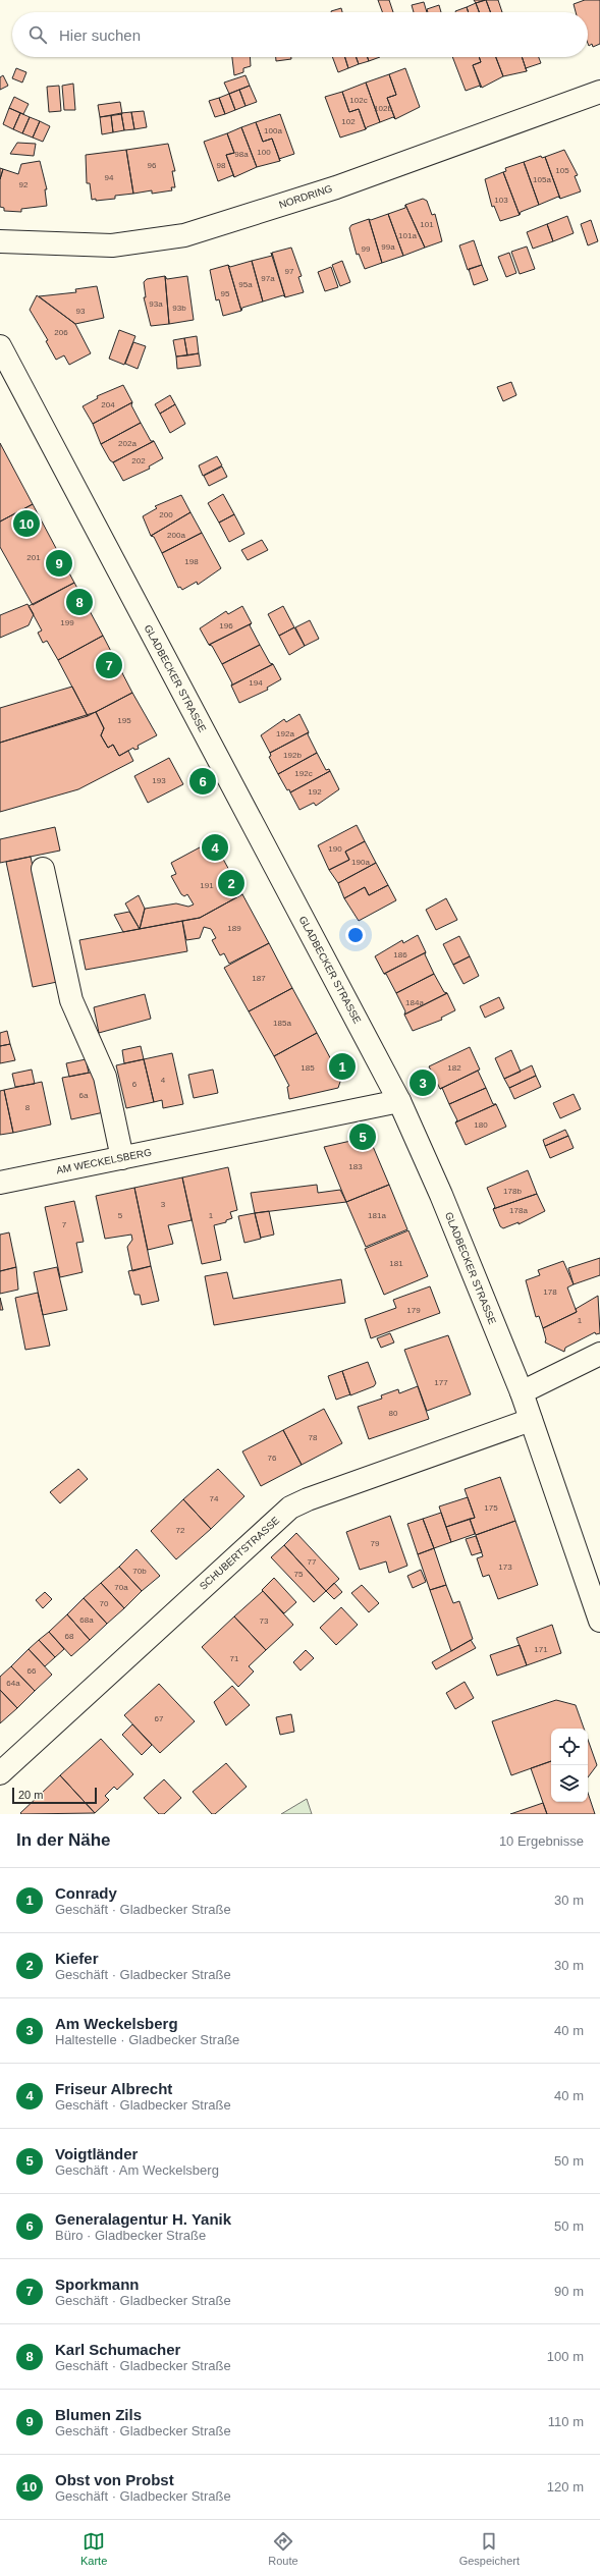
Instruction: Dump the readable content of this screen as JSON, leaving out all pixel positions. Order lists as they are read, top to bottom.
{
  "streets": {
    "street": [
      "NORDRING",
      "GLADBECKER STRASSE",
      "AM WECKELSBERG",
      "SCHUBERTSTRASSE"
    ]
  },
  "crossings": [
    ["GLADBECKER STRASSE", "AM WECKELSBERG"],
    ["GLADBECKER STRASSE", "SCHUBERTSTRASSE"]
  ],
  "house_numbers": [
    "102c",
    "102b",
    "102",
    "100a",
    "100",
    "98a",
    "96",
    "98",
    "105",
    "94",
    "105a",
    "92",
    "103",
    "101",
    "101a",
    "99a",
    "99",
    "97",
    "97a",
    "95a",
    "95",
    "93a",
    "93b",
    "93",
    "206",
    "204",
    "202a",
    "202",
    "200",
    "200a",
    "201",
    "198",
    "199",
    "196",
    "194",
    "195",
    "192a",
    "192b",
    "192c",
    "193",
    "192",
    "190",
    "190a",
    "191",
    "189",
    "186",
    "187",
    "184a",
    "185a",
    "185",
    "182",
    "4",
    "6",
    "6a",
    "8",
    "180",
    "183",
    "178b",
    "3",
    "178a",
    "5",
    "1",
    "181a",
    "7",
    "181",
    "178",
    "179",
    "1",
    "177",
    "80",
    "78",
    "76",
    "74",
    "175",
    "72",
    "79",
    "77",
    "173",
    "70b",
    "75",
    "70a",
    "70",
    "68a",
    "73",
    "68",
    "171",
    "71",
    "66",
    "64a",
    "67"
  ],
  "scale_bar": "20 m",
  "page": {
    "search": "Hier suchen",
    "pins": [
      "10",
      "9",
      "8",
      "7",
      "6",
      "4",
      "2",
      "1",
      "3",
      "5"
    ],
    "scale": "20 m",
    "heading": ["In der Nähe", "10 Ergebnisse"],
    "list": [
      {
        "mark": "1",
        "name": "Conrady",
        "note": "Geschäft · Gladbecker Straße",
        "value": "30 m"
      },
      {
        "mark": "2",
        "name": "Kiefer",
        "note": "Geschäft · Gladbecker Straße",
        "value": "30 m"
      },
      {
        "mark": "3",
        "name": "Am Weckelsberg",
        "note": "Haltestelle · Gladbecker Straße",
        "value": "40 m"
      },
      {
        "mark": "4",
        "name": "Friseur Albrecht",
        "note": "Geschäft · Gladbecker Straße",
        "value": "40 m"
      },
      {
        "mark": "5",
        "name": "Voigtländer",
        "note": "Geschäft · Am Weckelsberg",
        "value": "50 m"
      },
      {
        "mark": "6",
        "name": "Generalagentur H. Yanik",
        "note": "Büro · Gladbecker Straße",
        "value": "50 m"
      },
      {
        "mark": "7",
        "name": "Sporkmann",
        "note": "Geschäft · Gladbecker Straße",
        "value": "90 m"
      },
      {
        "mark": "8",
        "name": "Karl Schumacher",
        "note": "Geschäft · Gladbecker Straße",
        "value": "100 m"
      },
      {
        "mark": "9",
        "name": "Blumen Zils",
        "note": "Geschäft · Gladbecker Straße",
        "value": "110 m"
      },
      {
        "mark": "10",
        "name": "Obst von Probst",
        "note": "Geschäft · Gladbecker Straße",
        "value": "120 m"
      }
    ],
    "nav": ["Karte", "Route", "Gespeichert"]
  }
}
